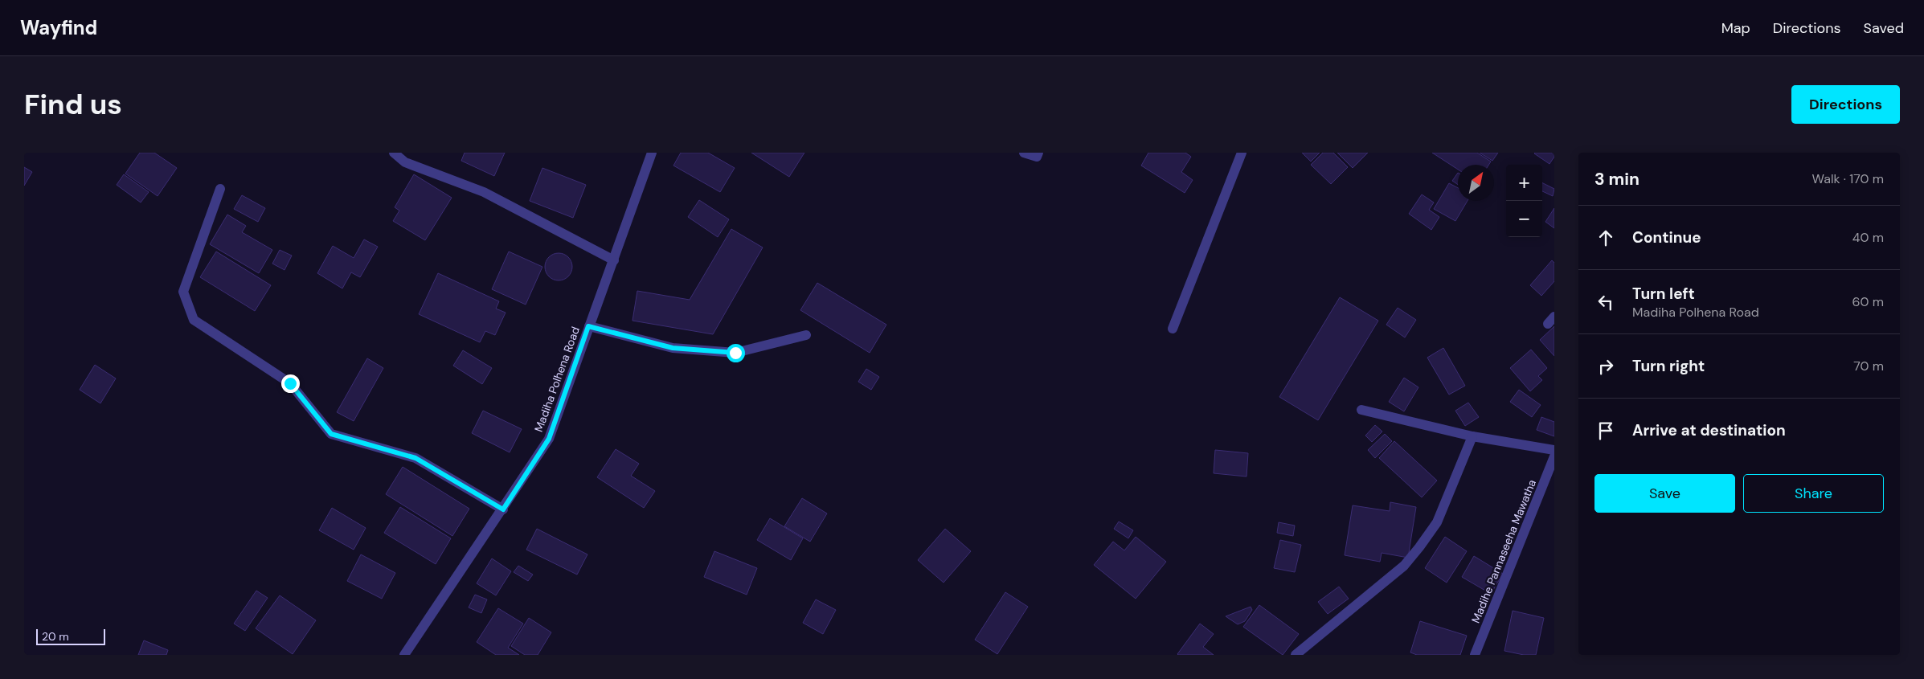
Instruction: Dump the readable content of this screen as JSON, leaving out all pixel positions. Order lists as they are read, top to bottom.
{
  "streets": {
    "street": ["Madiha Polhena Road", "Madihe Pannaseeha Mawatha"]
  },
  "scale_bar": "20 m",
  "north": "top right",
  "page": {
    "header": "Wayfind",
    "nav": ["Map", "Directions", "Saved"],
    "buttons": [
      "Directions",
      ["Save", "Share"]
    ],
    "title": "Find us",
    "heading": ["3 min", "Walk · 170 m"],
    "map_buttons": ["+", "−"],
    "list": [
      ["Continue", "40 m"],
      ["Turn left", "Madiha Polhena Road", "60 m"],
      ["Turn right", "70 m"],
      "Arrive at destination"
    ],
    "scale": "20 m"
  }
}
